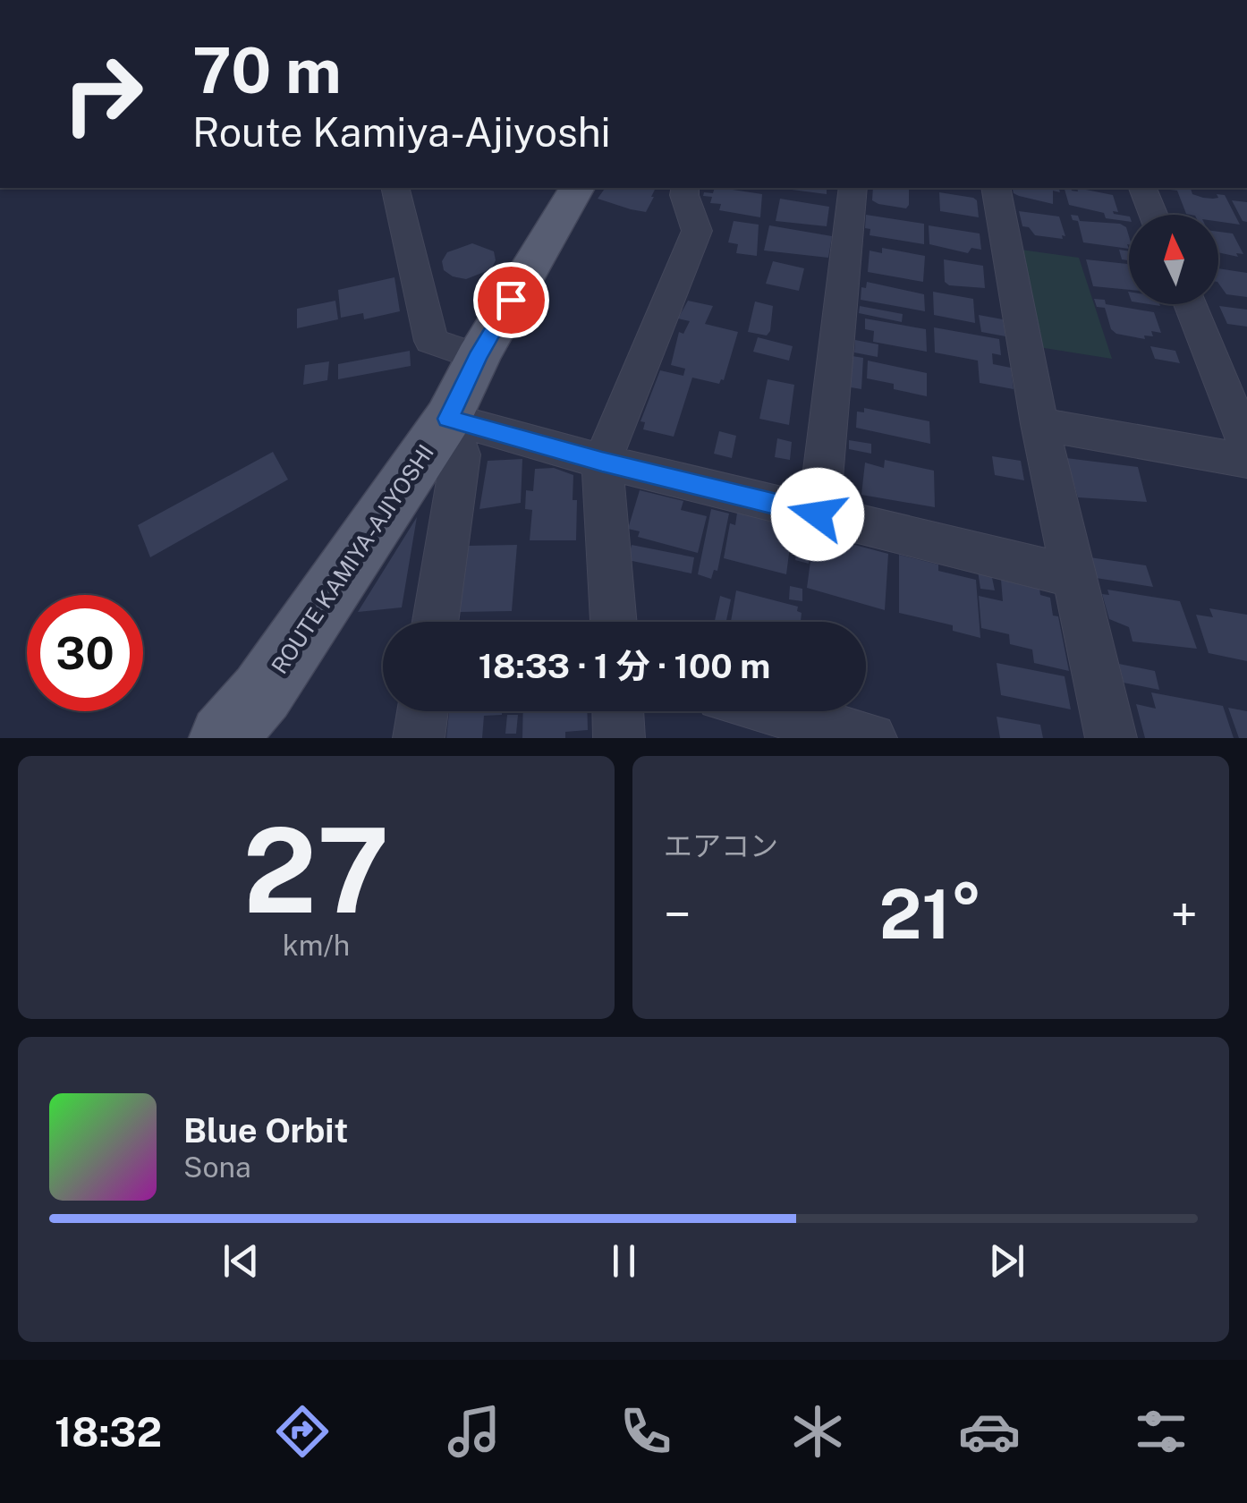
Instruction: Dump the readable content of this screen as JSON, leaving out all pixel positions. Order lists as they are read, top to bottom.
{
  "streets": {
    "main road": ["ROUTE KAMIYA-AJIYOSHI"]
  },
  "north": "top",
  "page": {
    "turn": ["70 m", "Route Kamiya-Ajiyoshi"],
    "limit": "30",
    "trip": "18:33 · 1 分 · 100 m",
    "tile": [
      ["27", "km/h"],
      "エアコン"
    ],
    "heat": ["−", "21°", "+"],
    "song": ["Blue Orbit", "Sona"],
    "tabs": "18:32"
  }
}
